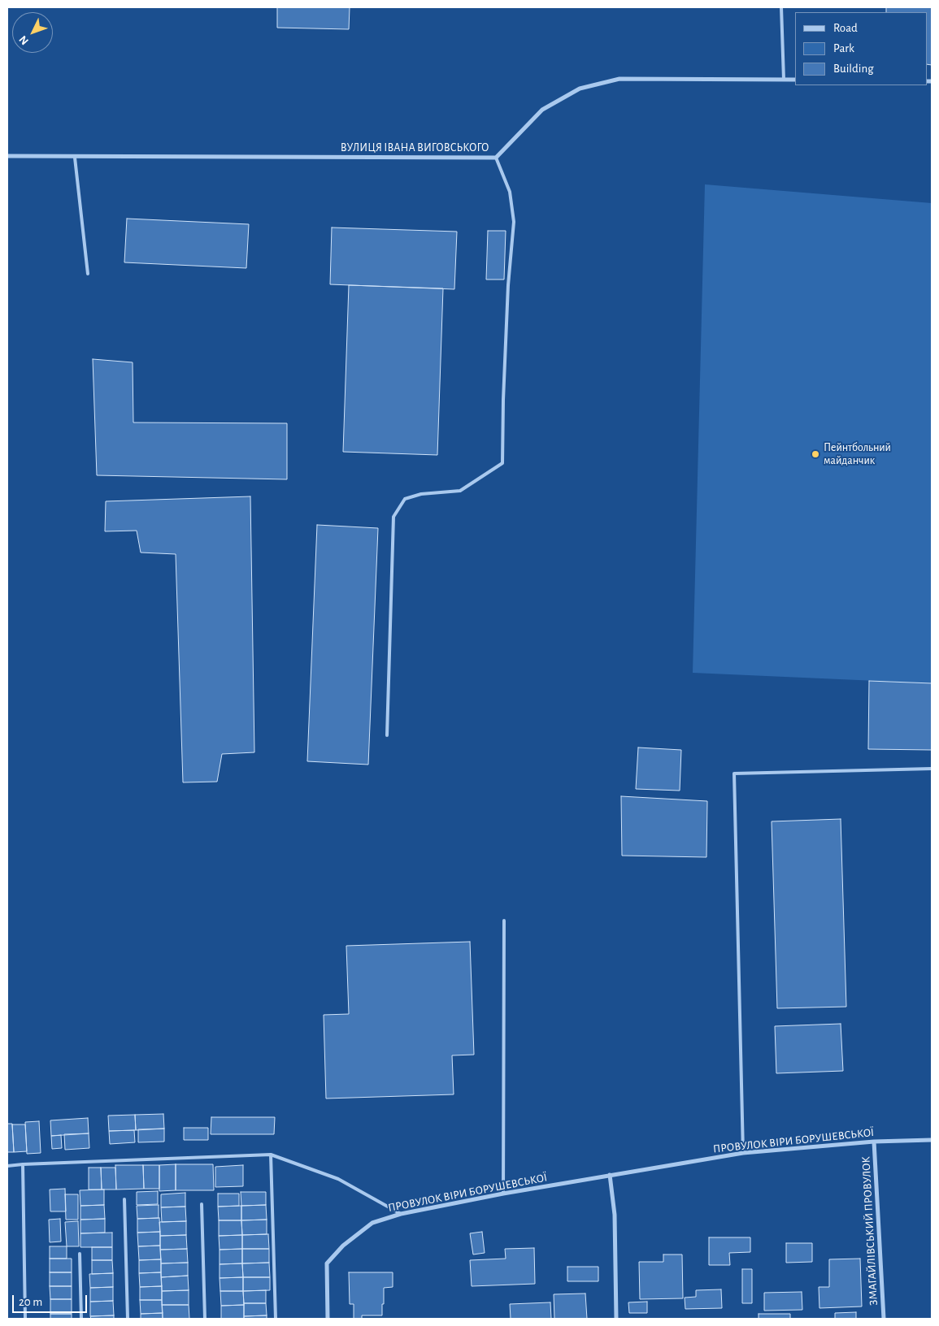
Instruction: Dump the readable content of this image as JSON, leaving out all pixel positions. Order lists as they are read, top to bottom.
{
  "streets": {
    "street": ["ВУЛИЦЯ ІВАНА ВИГОВСЬКОГО", "ПРОВУЛОК ВІРИ БОРУШЕВСЬКОЇ", "ЗМАГАЙЛІВСЬКИЙ ПРОВУЛОК"]
  },
  "crossings": [
    ["ПРОВУЛОК ВІРИ БОРУШЕВСЬКОЇ", "ЗМАГАЙЛІВСЬКИЙ ПРОВУЛОК"]
  ],
  "places": ["Пейнтбольний майданчик"],
  "legend": ["Road", "Park", "Building"],
  "scale_bar": "20 m",
  "north": "bottom left"
}
